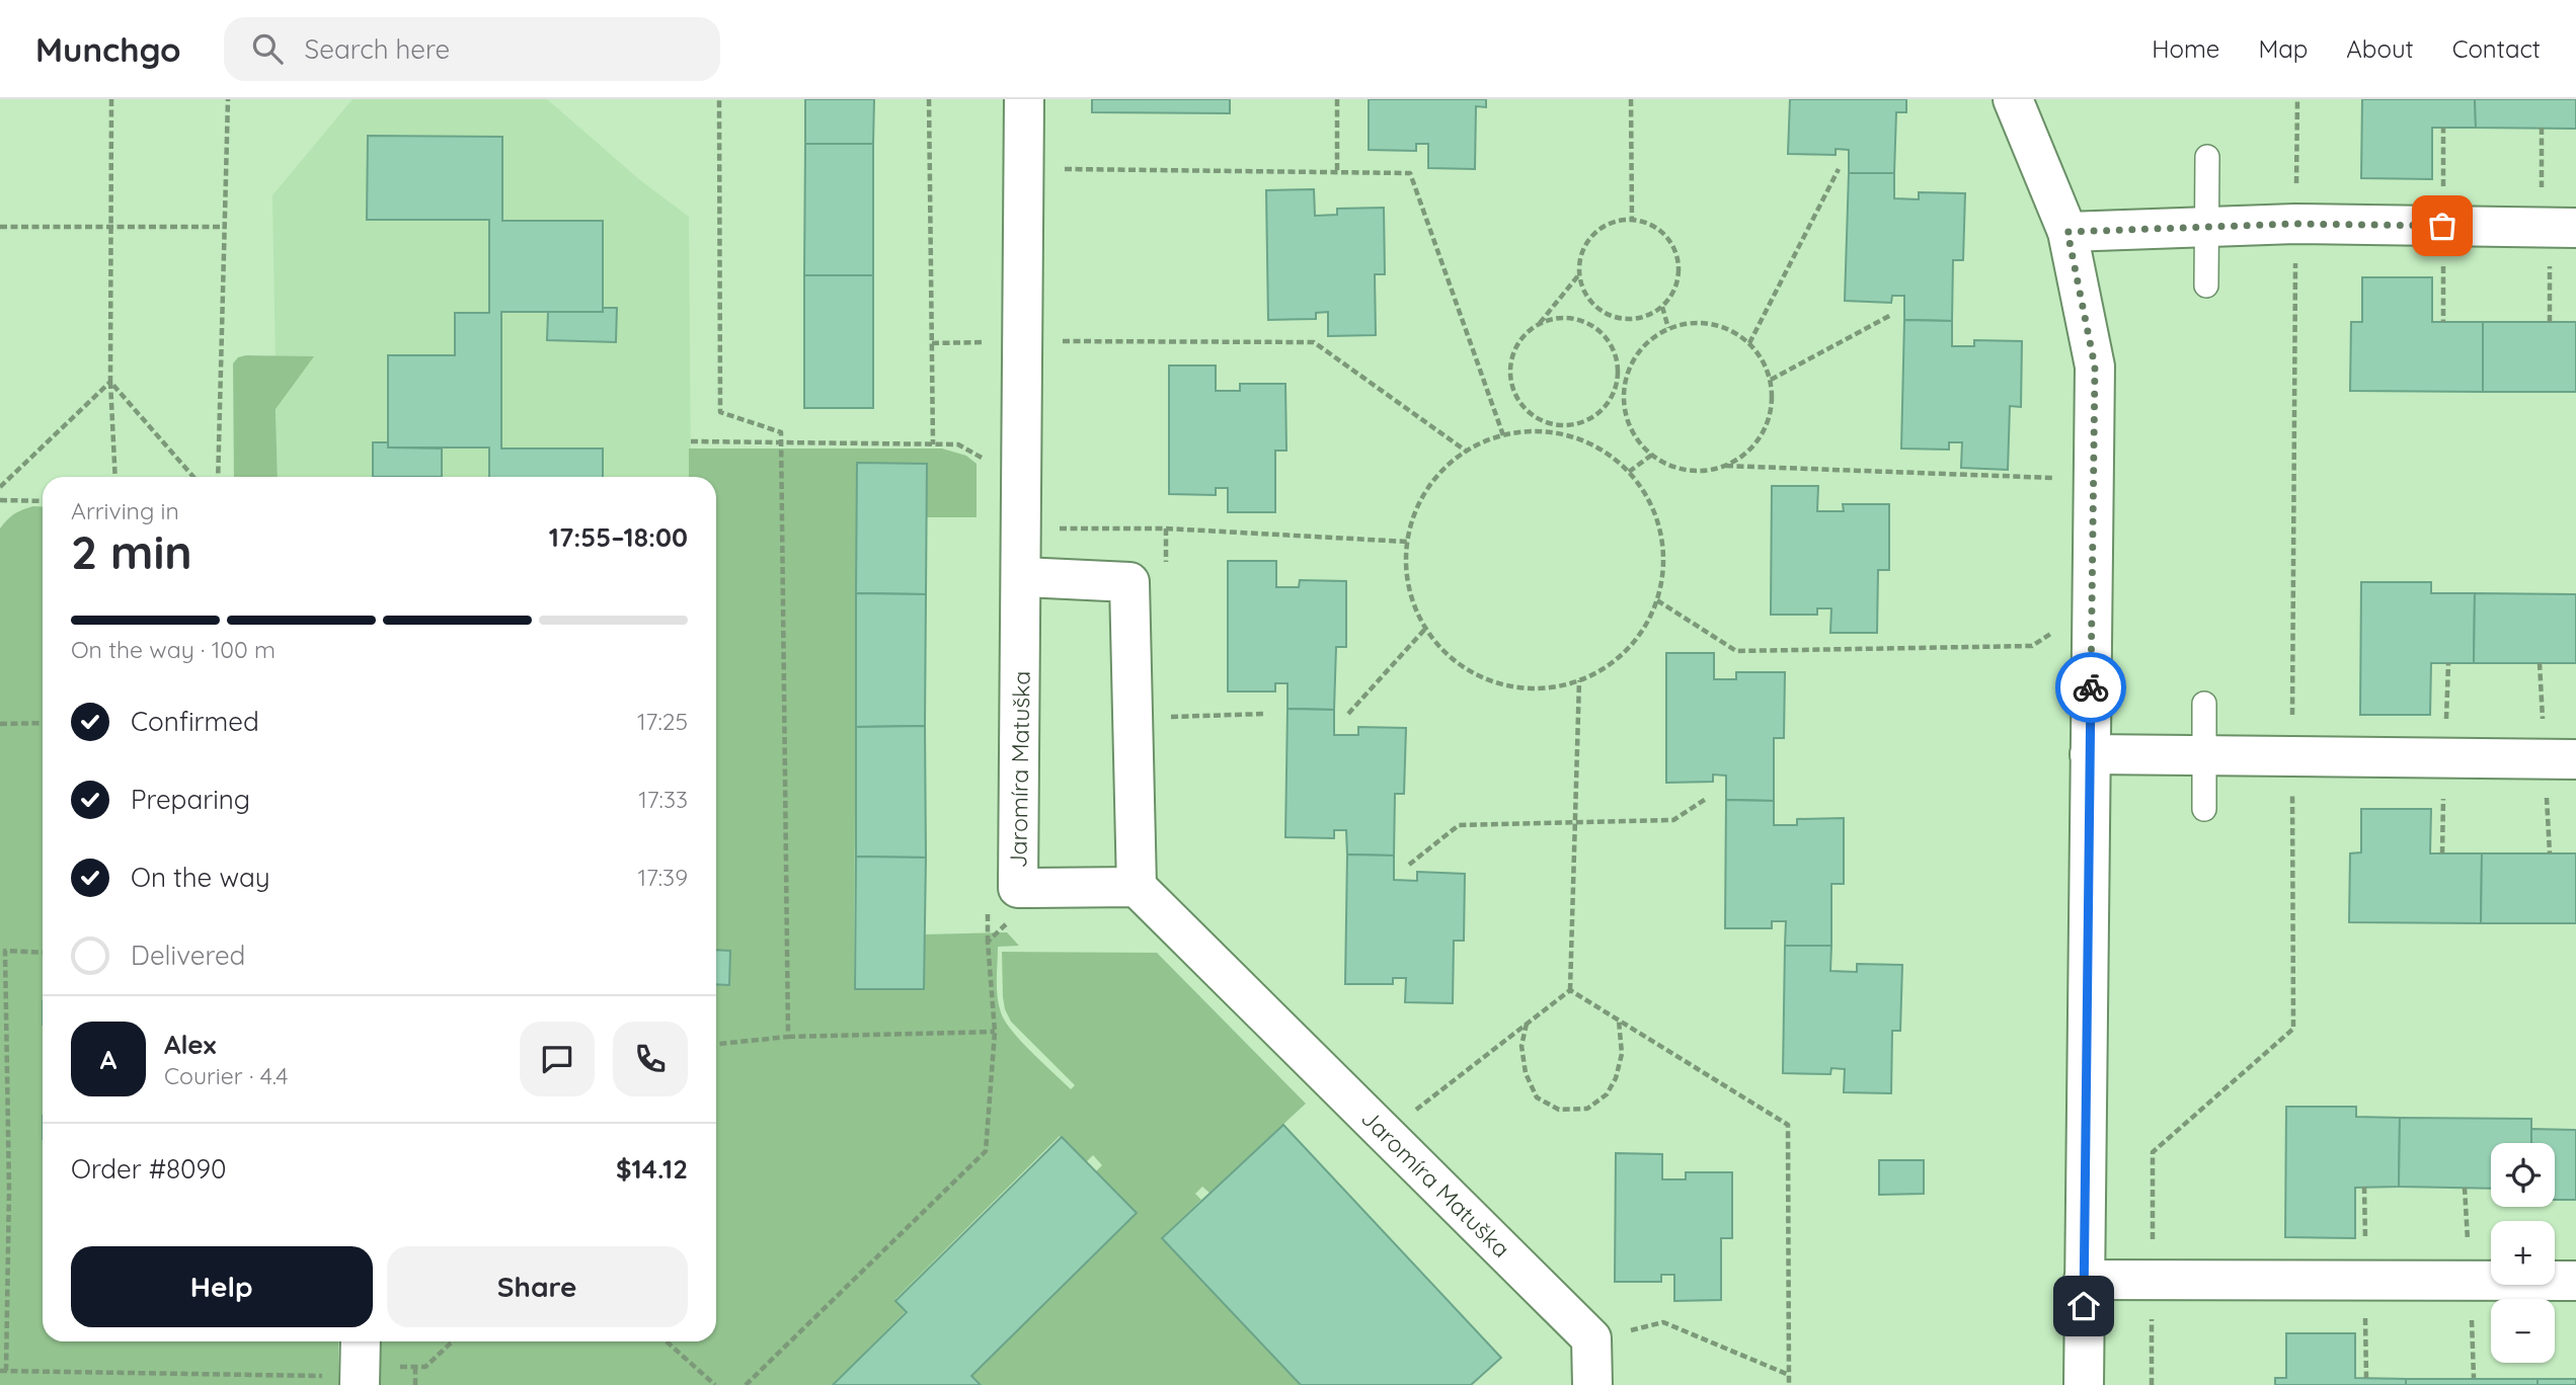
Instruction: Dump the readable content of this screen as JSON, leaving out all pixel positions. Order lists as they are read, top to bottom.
{
  "streets": {
    "street": ["Jaromíra Matuška"]
  },
  "page": {
    "header": "Munchgo",
    "search": "Search here",
    "nav": [
      "Home",
      "Map",
      "About",
      "Contact"
    ],
    "heading": ["2 min", "Arriving in", "17:55–18:00"],
    "panel": [
      "Alex",
      "Courier · 4.4",
      "Order #8090",
      "$14.12"
    ],
    "bar": "On the way · 100 m",
    "list": [
      ["Confirmed", "17:25"],
      ["Preparing", "17:33"],
      ["On the way", "17:39"],
      "Delivered"
    ],
    "round": "A",
    "map_buttons": ["+", "−"],
    "buttons": ["Help", "Share"]
  }
}
